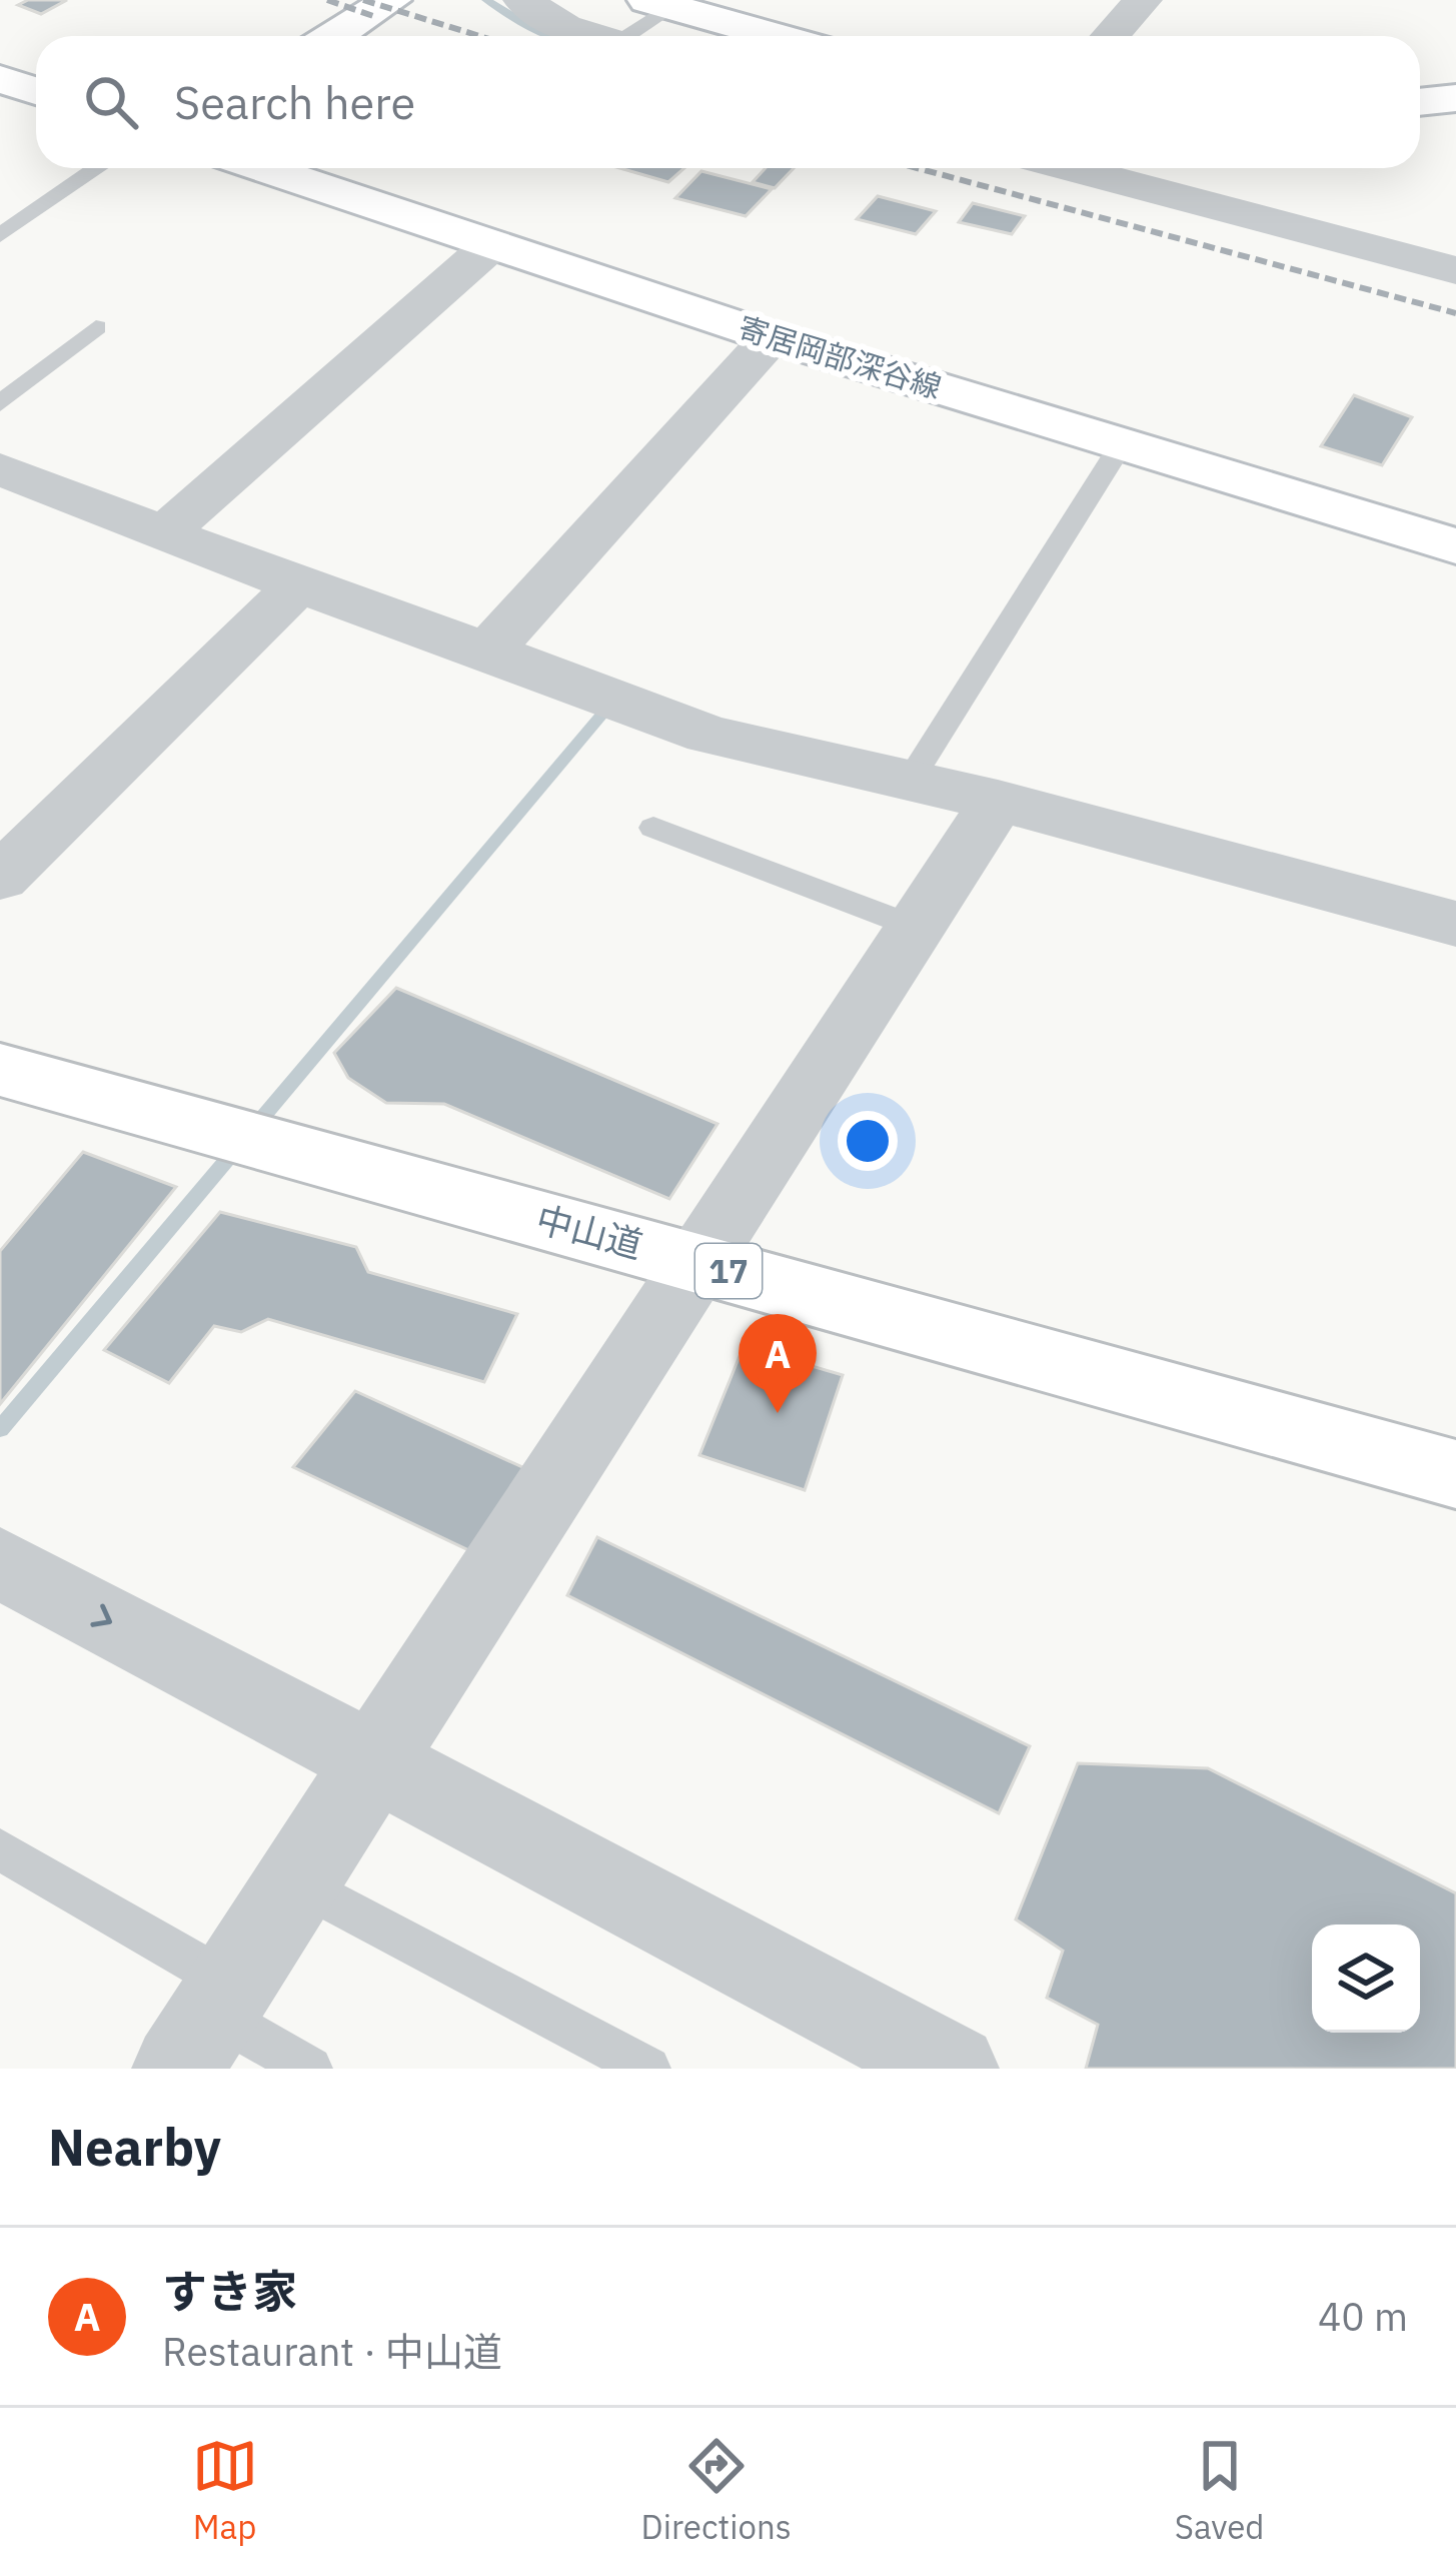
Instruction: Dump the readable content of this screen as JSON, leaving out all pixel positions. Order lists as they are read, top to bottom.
{
  "streets": {
    "main road": ["寄居岡部深谷線", "中山道", "17"]
  },
  "page": {
    "search": "Search here",
    "pins": "A",
    "heading": "Nearby",
    "list": [
      {
        "mark": "A",
        "name": "すき家",
        "note": "Restaurant · 中山道",
        "value": "40 m"
      }
    ],
    "nav": ["Map", "Directions", "Saved"]
  }
}
